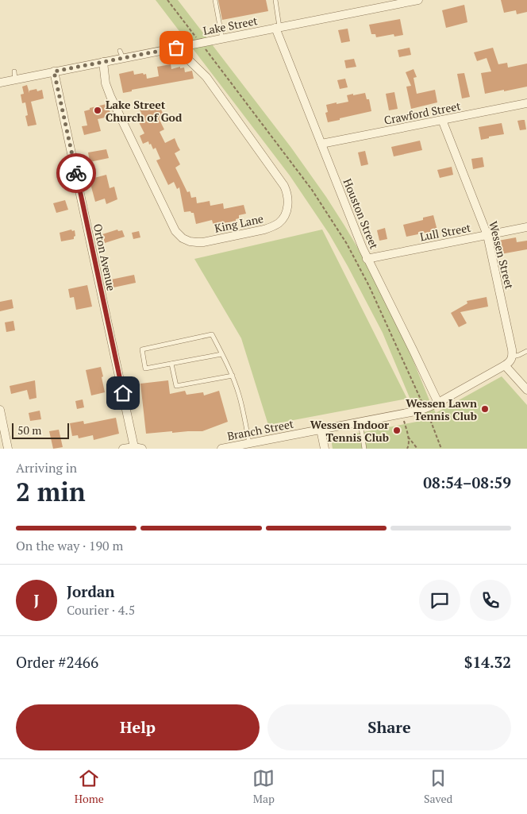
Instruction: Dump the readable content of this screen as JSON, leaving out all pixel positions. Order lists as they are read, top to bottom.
{
  "streets": {
    "street": [
      "Lake Street",
      "Crawford Street",
      "Houston Street",
      "King Lane",
      "Lull Street",
      "Wessen Street",
      "Orton Avenue",
      "Branch Street"
    ]
  },
  "crossings": [
    ["Lake Street", "Houston Street"],
    ["Lake Street", "King Lane"],
    ["Lake Street", "Orton Avenue"],
    ["Crawford Street", "Houston Street"],
    ["Crawford Street", "Wessen Street"],
    ["Houston Street", "Lull Street"],
    ["Houston Street", "Branch Street"],
    ["Lull Street", "Wessen Street"]
  ],
  "places": ["Lake Street Church of God", "Wessen Lawn Tennis Club", "Wessen Indoor Tennis Club"],
  "scale_bar": "50 m",
  "page": {
    "scale": "50 m",
    "heading": ["2 min", "Arriving in", "08:54–08:59"],
    "panel": [
      "Jordan",
      "Courier · 4.5",
      "Order #2466",
      "$14.32"
    ],
    "bar": "On the way · 190 m",
    "round": "J",
    "buttons": ["Help", "Share"],
    "tabs": ["Home", "Map", "Saved"]
  }
}
